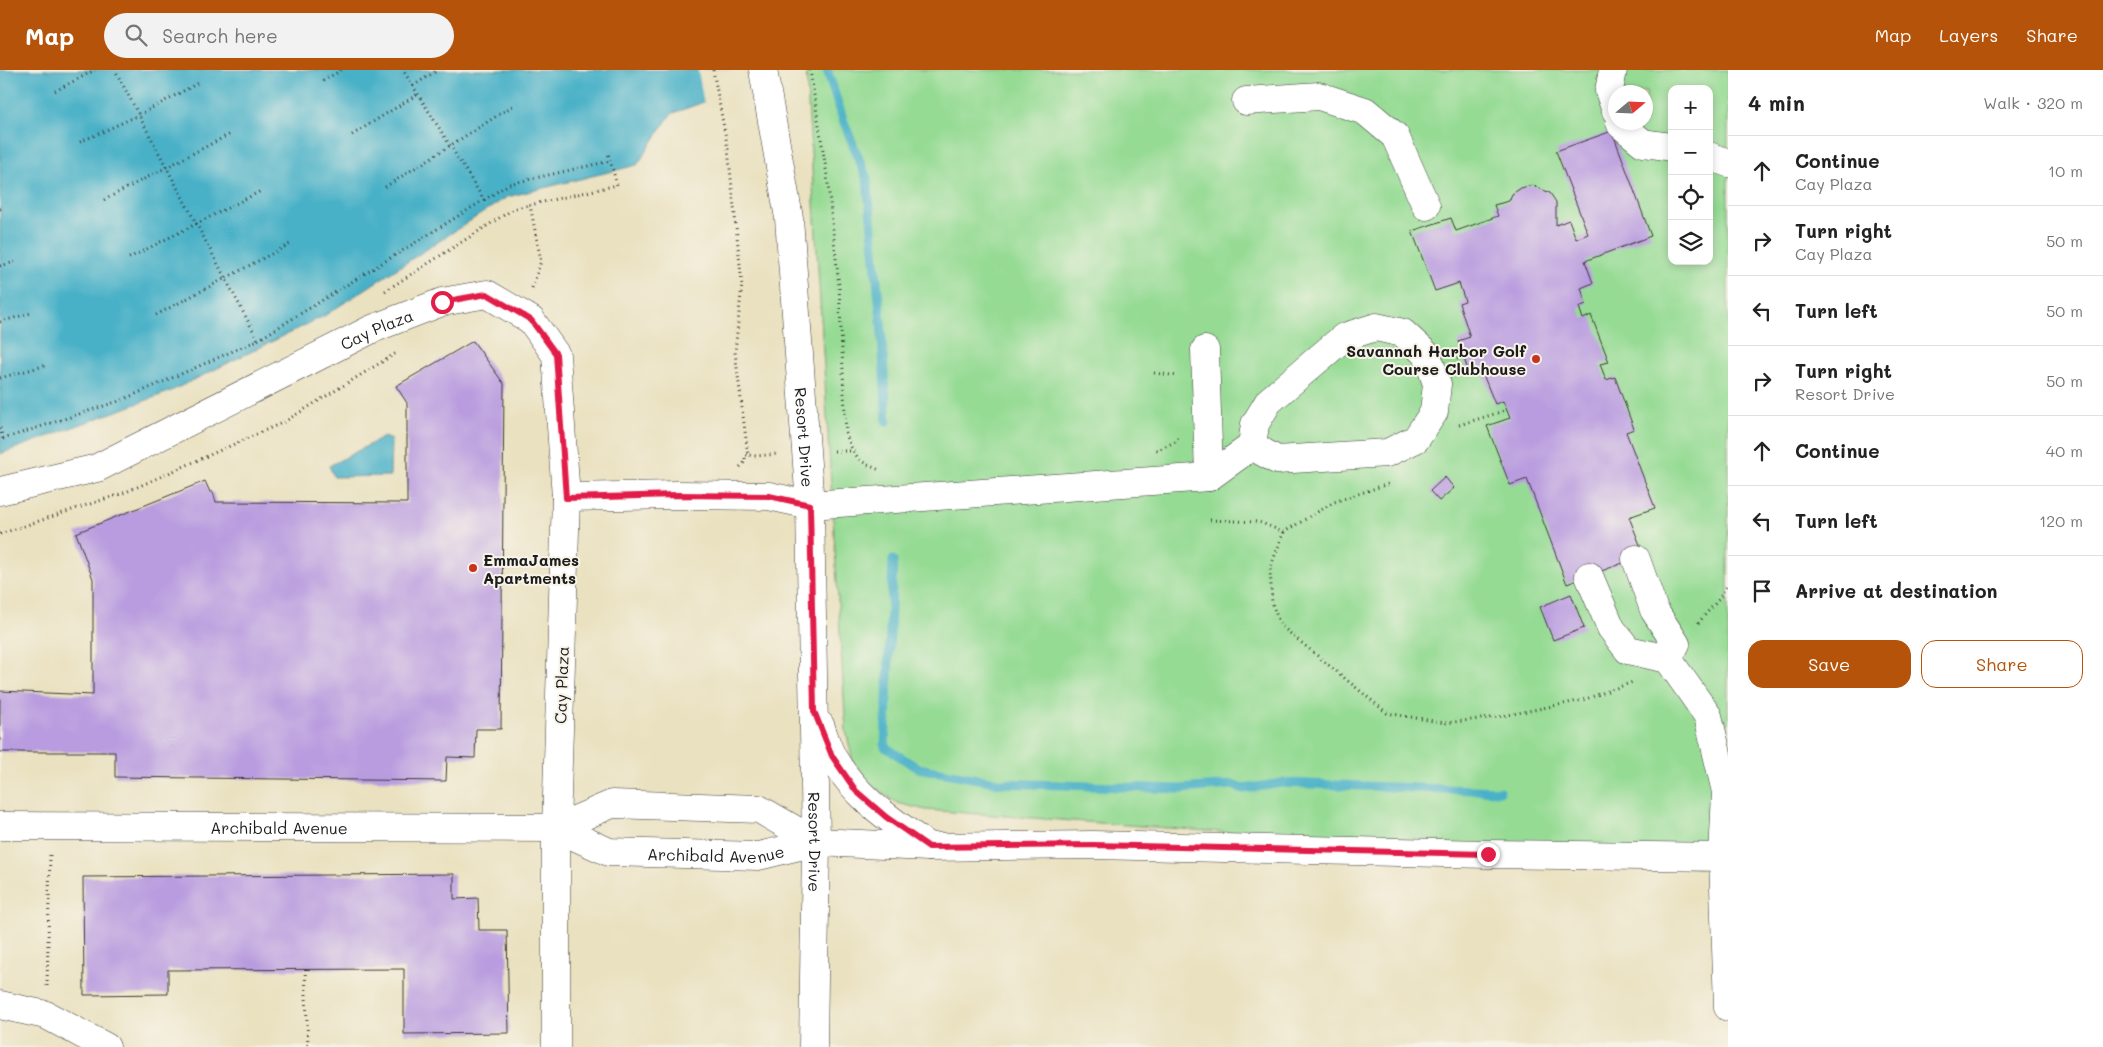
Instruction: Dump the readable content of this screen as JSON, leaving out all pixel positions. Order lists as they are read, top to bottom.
{
  "streets": {
    "street": ["Cay Plaza", "Resort Drive", "Archibald Avenue"]
  },
  "crossings": [
    ["Cay Plaza", "Archibald Avenue"],
    ["Resort Drive", "Archibald Avenue"]
  ],
  "places": ["Savannah Harbor Golf Course Clubhouse", "EmmaJames Apartments"],
  "north": "right",
  "page": {
    "header": "Map",
    "search": "Search here",
    "nav": ["Map", "Layers", "Share"],
    "heading": ["4 min", "Walk · 320 m"],
    "map_buttons": ["+", "−"],
    "list": [
      ["Continue", "Cay Plaza", "10 m"],
      ["Turn right", "Cay Plaza", "50 m"],
      ["Turn left", "50 m"],
      ["Turn right", "Resort Drive", "50 m"],
      ["Continue", "40 m"],
      ["Turn left", "120 m"],
      "Arrive at destination"
    ],
    "buttons": ["Save", "Share"]
  }
}
